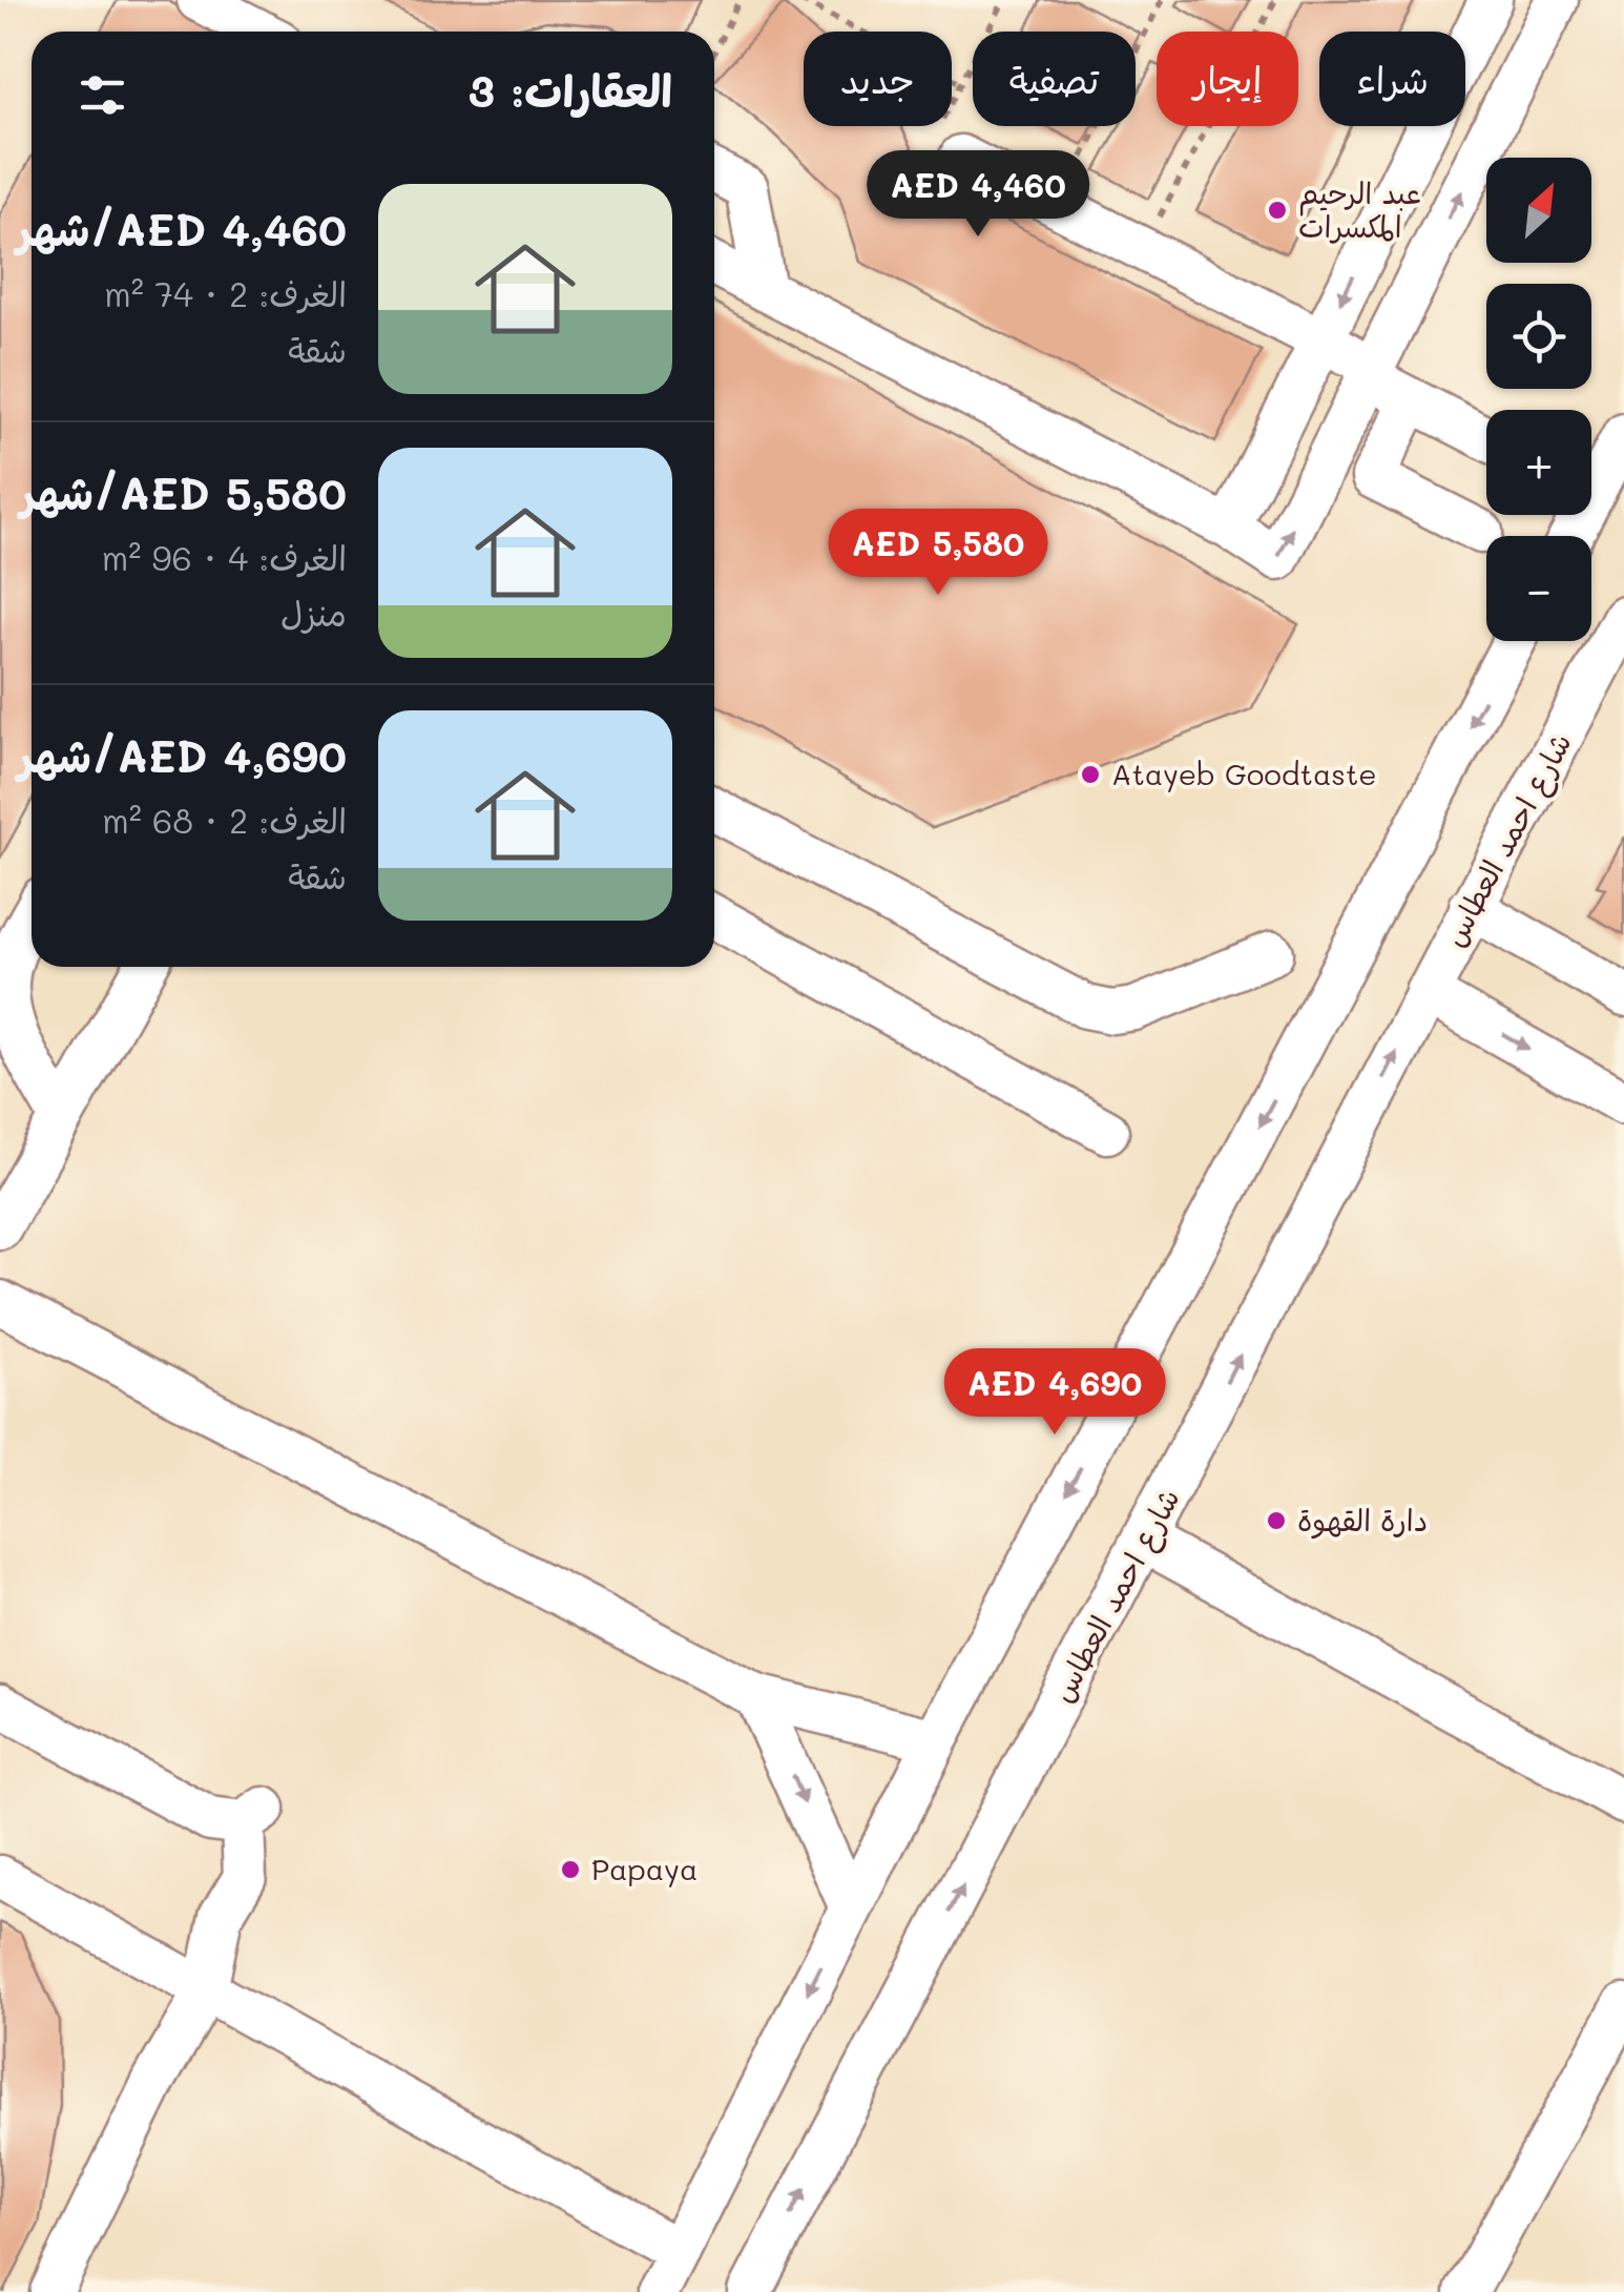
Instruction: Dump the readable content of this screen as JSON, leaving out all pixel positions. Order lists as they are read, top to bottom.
{
  "streets": {
    "street": ["شارع احمد العطاس"]
  },
  "places": [
    "عبد الرحيم المكسرات",
    "Atayeb Goodtaste",
    "دارة القهوة",
    "Papaya"
  ],
  "north": "top right",
  "page": {
    "chip": [
      "شراء",
      "إيجار",
      "تصفية",
      "جديد"
    ],
    "heading": "العقارات: 3",
    "price": ["AED 4,460", "AED 5,580", "AED 4,690"],
    "map_buttons": ["+", "−"],
    "list": [
      {
        "name": "AED 4,460/شهر",
        "note": "الغرف: 2 · 74 m² · شقة"
      },
      {
        "name": "AED 5,580/شهر",
        "note": "الغرف: 4 · 96 m² · منزل"
      },
      {
        "name": "AED 4,690/شهر",
        "note": "الغرف: 2 · 68 m² · شقة"
      }
    ]
  }
}
